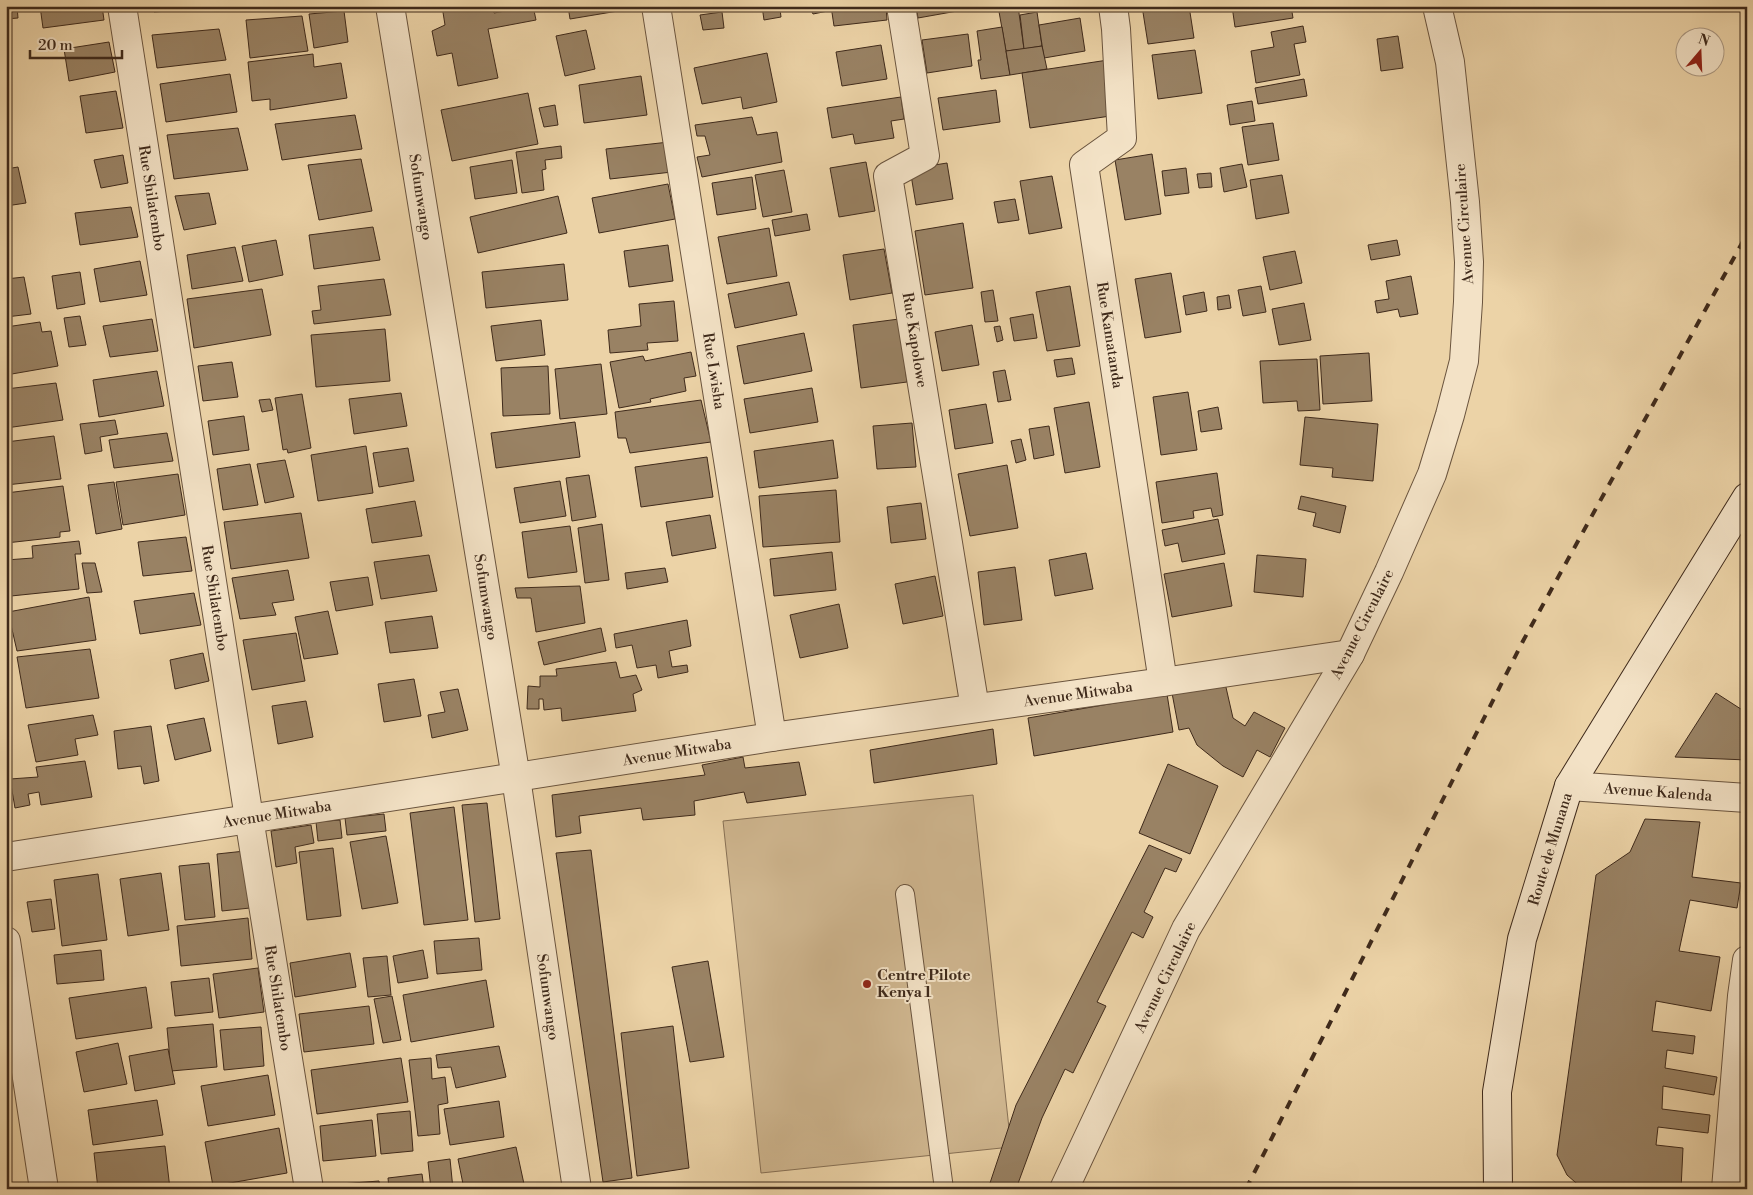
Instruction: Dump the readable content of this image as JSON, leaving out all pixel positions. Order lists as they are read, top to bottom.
{
  "streets": {
    "street": [
      "Sofumwango",
      "Rue Shilatembo",
      "Avenue Circulaire",
      "Rue Kamatanda",
      "Rue Kapolowe",
      "Rue Lwisha",
      "Avenue Mitwaba",
      "Avenue Kalenda",
      "Route de Munana"
    ]
  },
  "crossings": [
    ["Sofumwango", "Avenue Mitwaba"],
    ["Rue Shilatembo", "Avenue Mitwaba"],
    ["Avenue Circulaire", "Avenue Mitwaba"],
    ["Rue Kamatanda", "Avenue Mitwaba"],
    ["Rue Lwisha", "Avenue Mitwaba"],
    ["Avenue Kalenda", "Route de Munana"]
  ],
  "places": ["Centre Pilote Kenya 1"],
  "scale_bar": "20 m",
  "north": "top"
}
